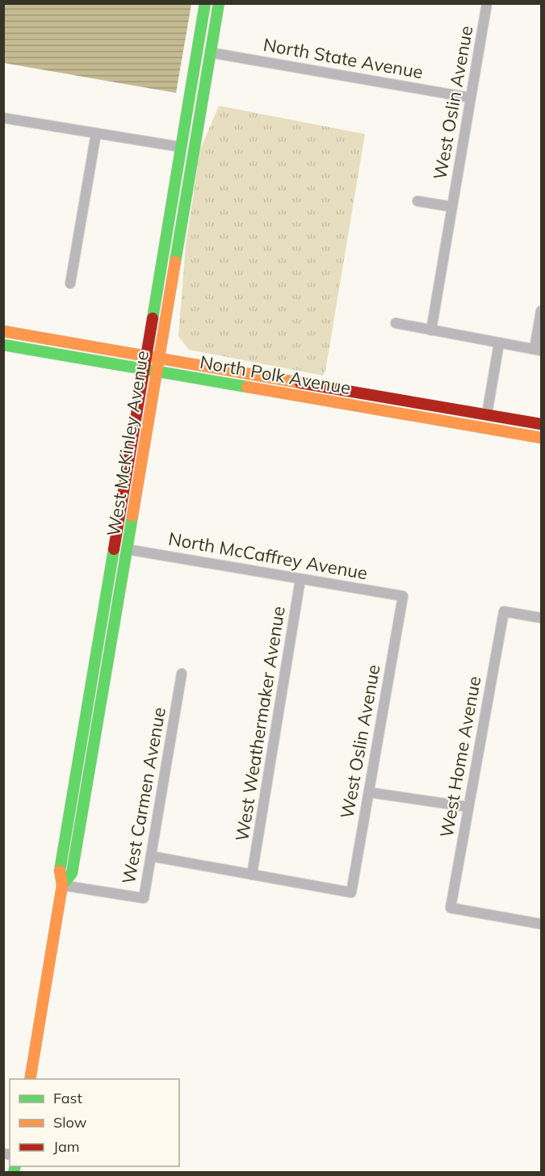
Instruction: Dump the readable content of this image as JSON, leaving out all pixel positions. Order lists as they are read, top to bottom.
{
  "streets": {
    "main road": ["North Polk Avenue", "West McKinley Avenue"],
    "street": [
      "North State Avenue",
      "West Oslin Avenue",
      "North McCaffrey Avenue",
      "West Weathermaker Avenue",
      "West Home Avenue",
      "West Carmen Avenue"
    ]
  },
  "crossings": [
    ["North State Avenue", "West Oslin Avenue"],
    ["North State Avenue", "West McKinley Avenue"],
    ["West Oslin Avenue", "North McCaffrey Avenue"],
    ["West Oslin Avenue", "West Weathermaker Avenue"],
    ["North Polk Avenue", "West McKinley Avenue"],
    ["West McKinley Avenue", "North McCaffrey Avenue"],
    ["West McKinley Avenue", "West Carmen Avenue"],
    ["North McCaffrey Avenue", "West Weathermaker Avenue"]
  ],
  "legend": ["Fast", "Slow", "Jam"]
}
